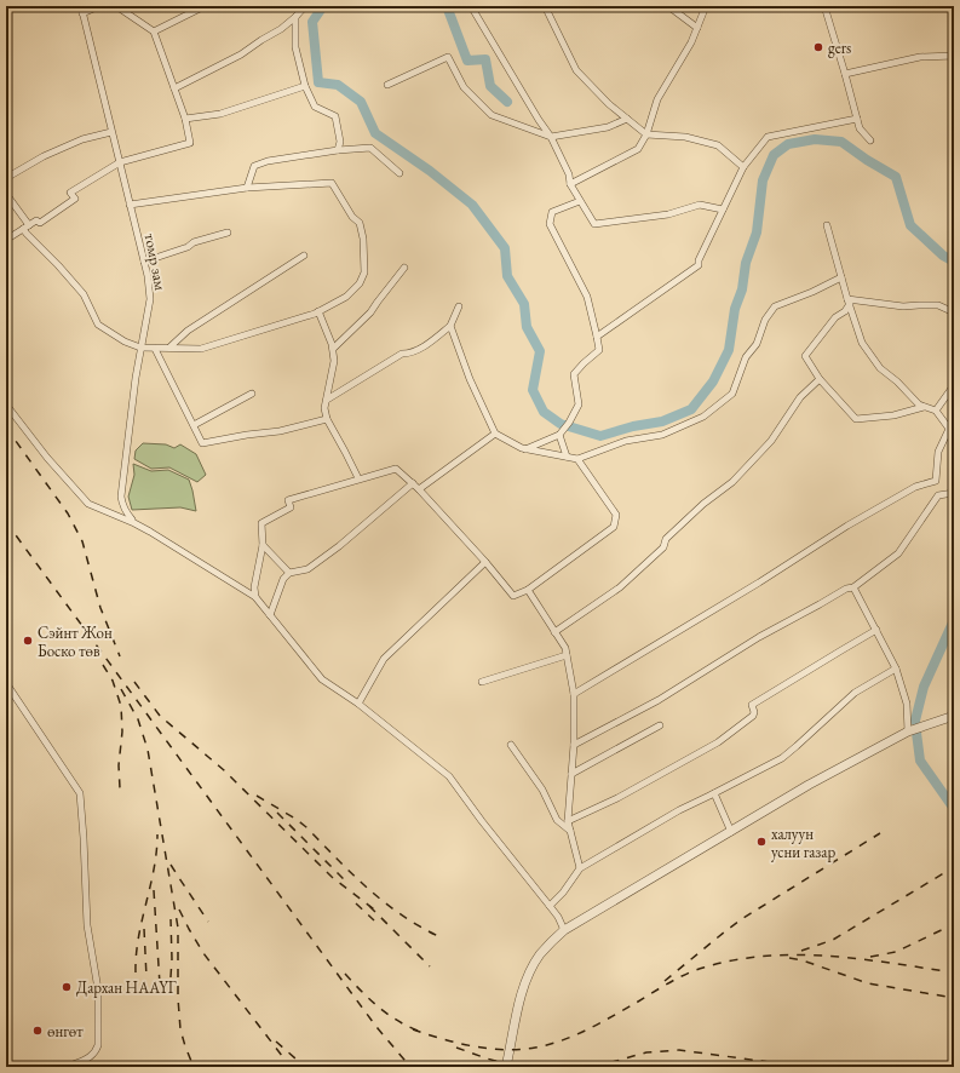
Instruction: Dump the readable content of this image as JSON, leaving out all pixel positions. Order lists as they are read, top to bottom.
{
  "streets": {
    "street": ["томр зам"]
  },
  "places": [
    "gers",
    "Сэйнт Жон Боско төв",
    "халуун усни газар",
    "Дархан НААҮГ",
    "өнгөт"
  ]
}
